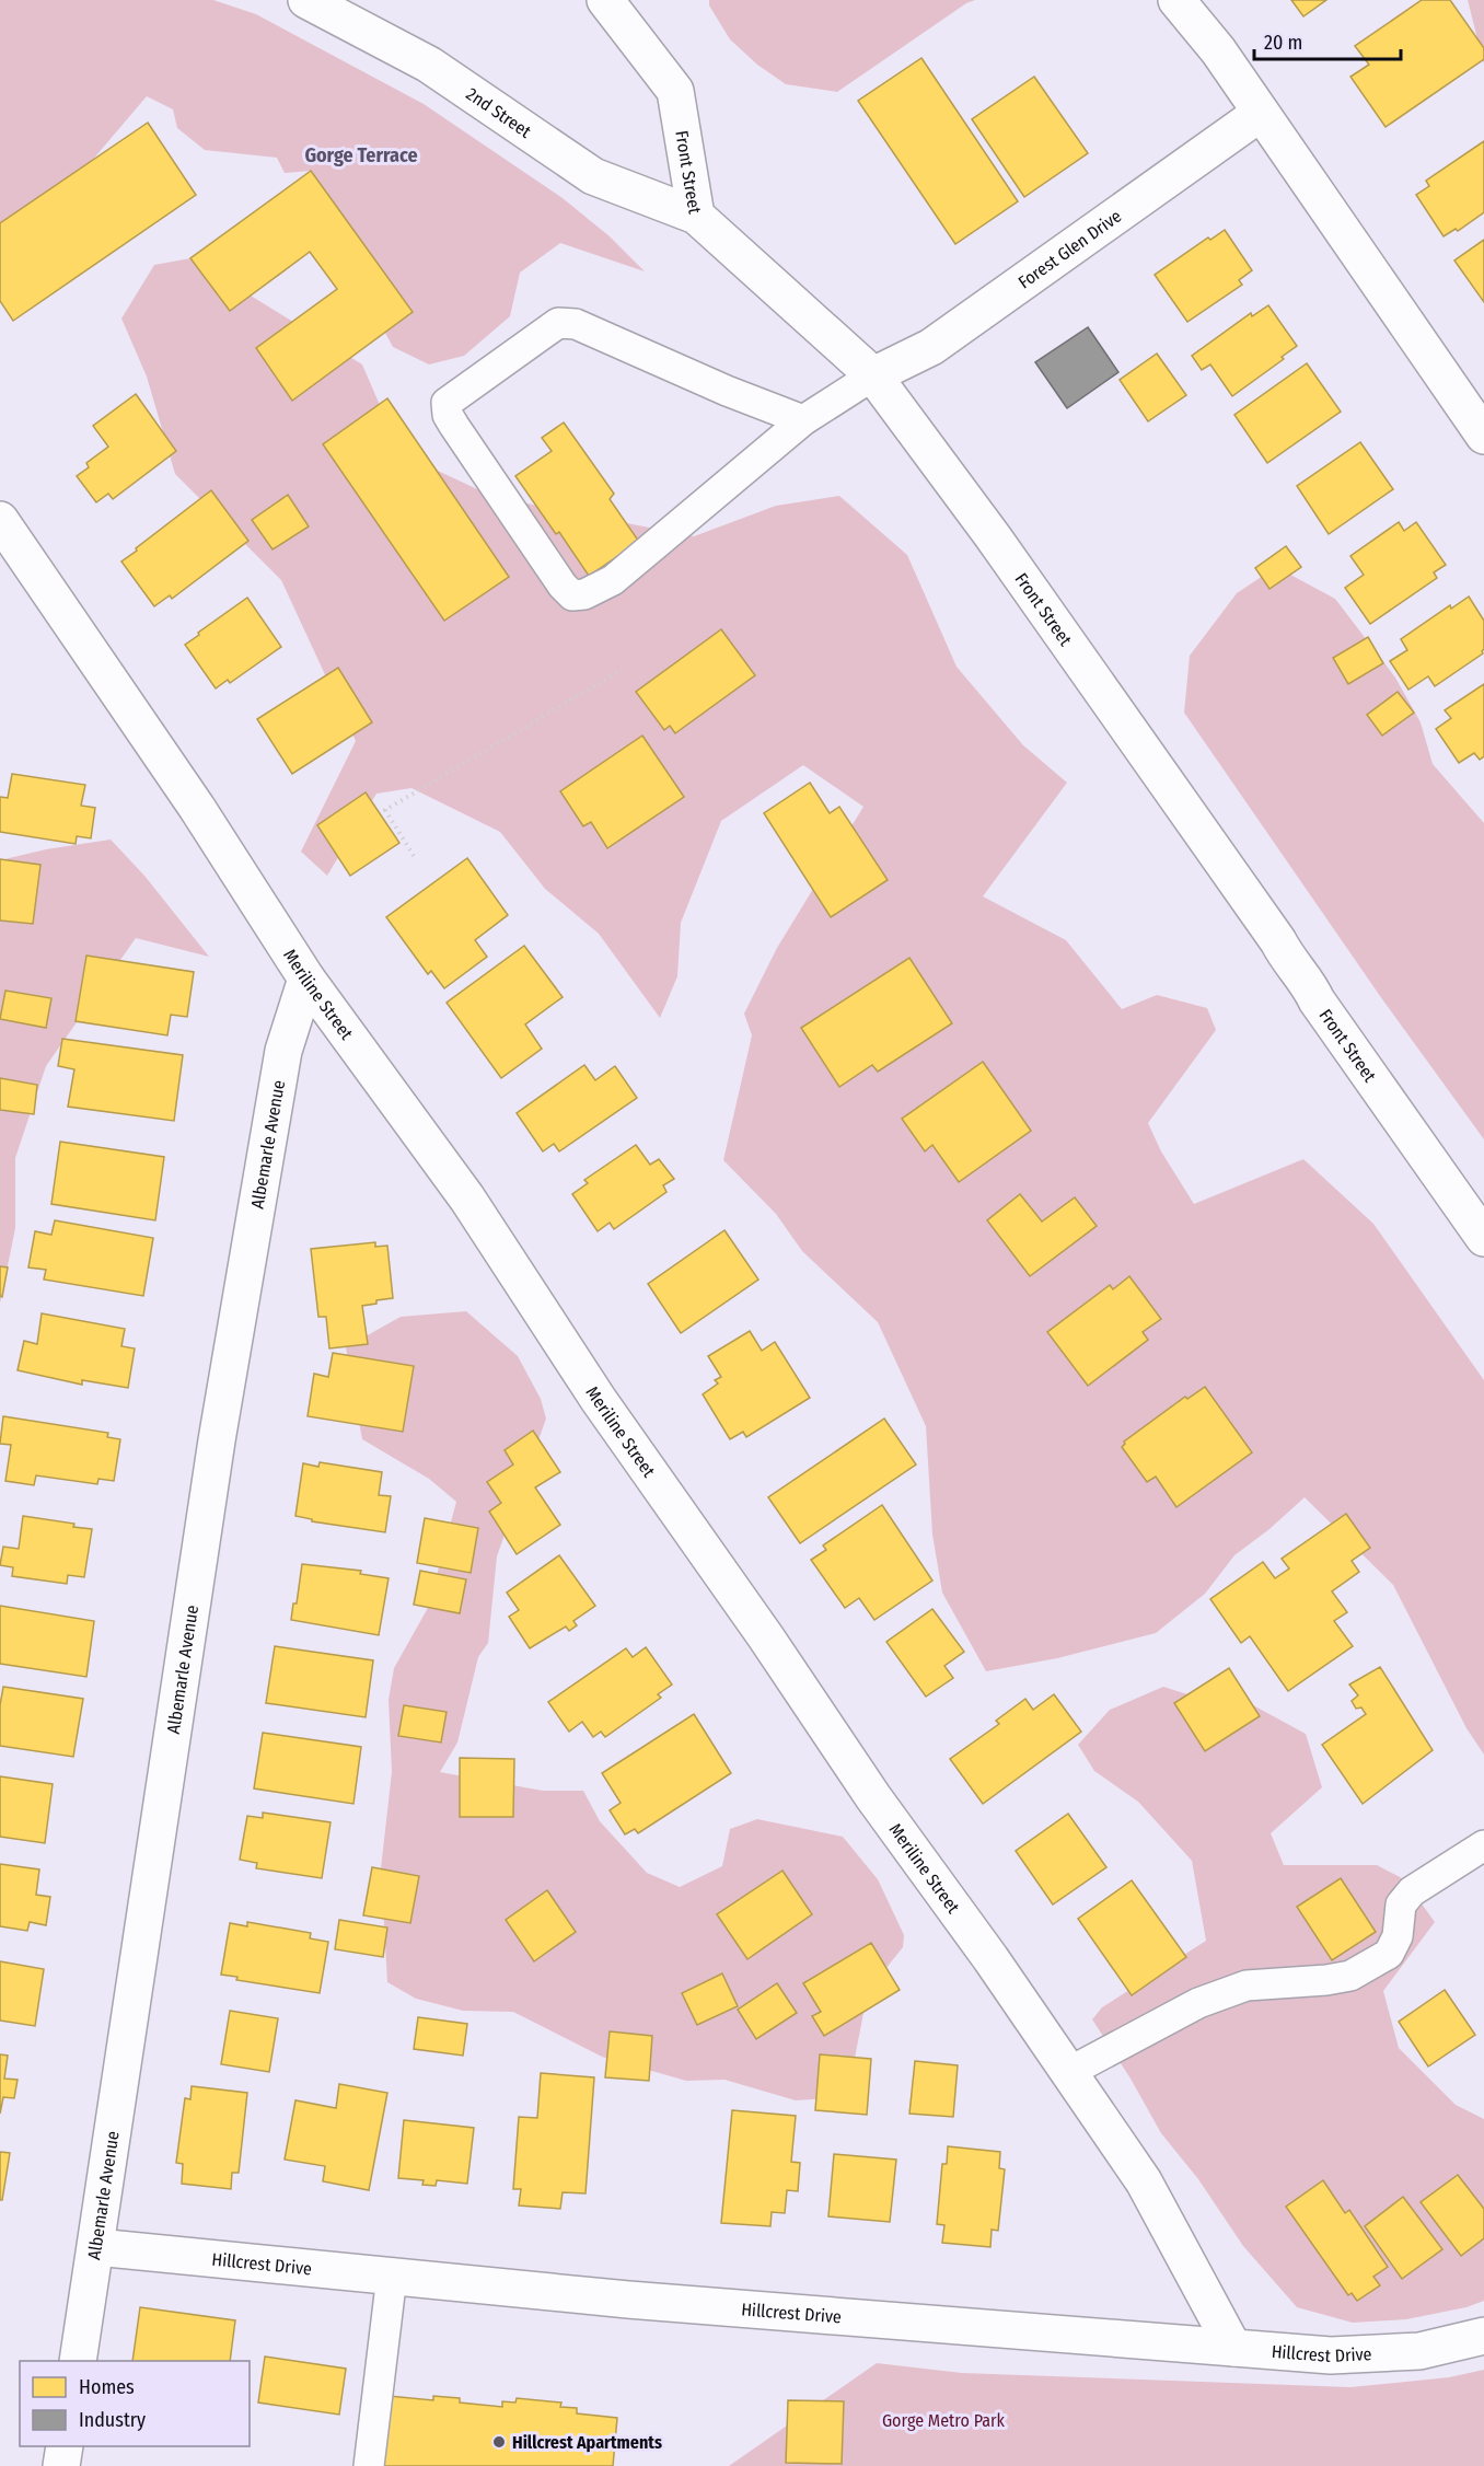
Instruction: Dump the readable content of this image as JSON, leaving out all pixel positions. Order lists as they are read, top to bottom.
{
  "streets": {
    "street": [
      "2nd Street",
      "Front Street",
      "Forest Glen Drive",
      "Meriline Street",
      "Albemarle Avenue",
      "Hillcrest Drive"
    ]
  },
  "crossings": [
    ["2nd Street", "Front Street"],
    ["Front Street", "Forest Glen Drive"],
    ["Meriline Street", "Albemarle Avenue"],
    ["Meriline Street", "Hillcrest Drive"],
    ["Albemarle Avenue", "Hillcrest Drive"]
  ],
  "districts": ["Gorge Terrace"],
  "parks": ["Gorge Metro Park"],
  "places": ["Hillcrest Apartments"],
  "legend": ["Homes", "Industry"],
  "scale_bar": "20 m"
}
